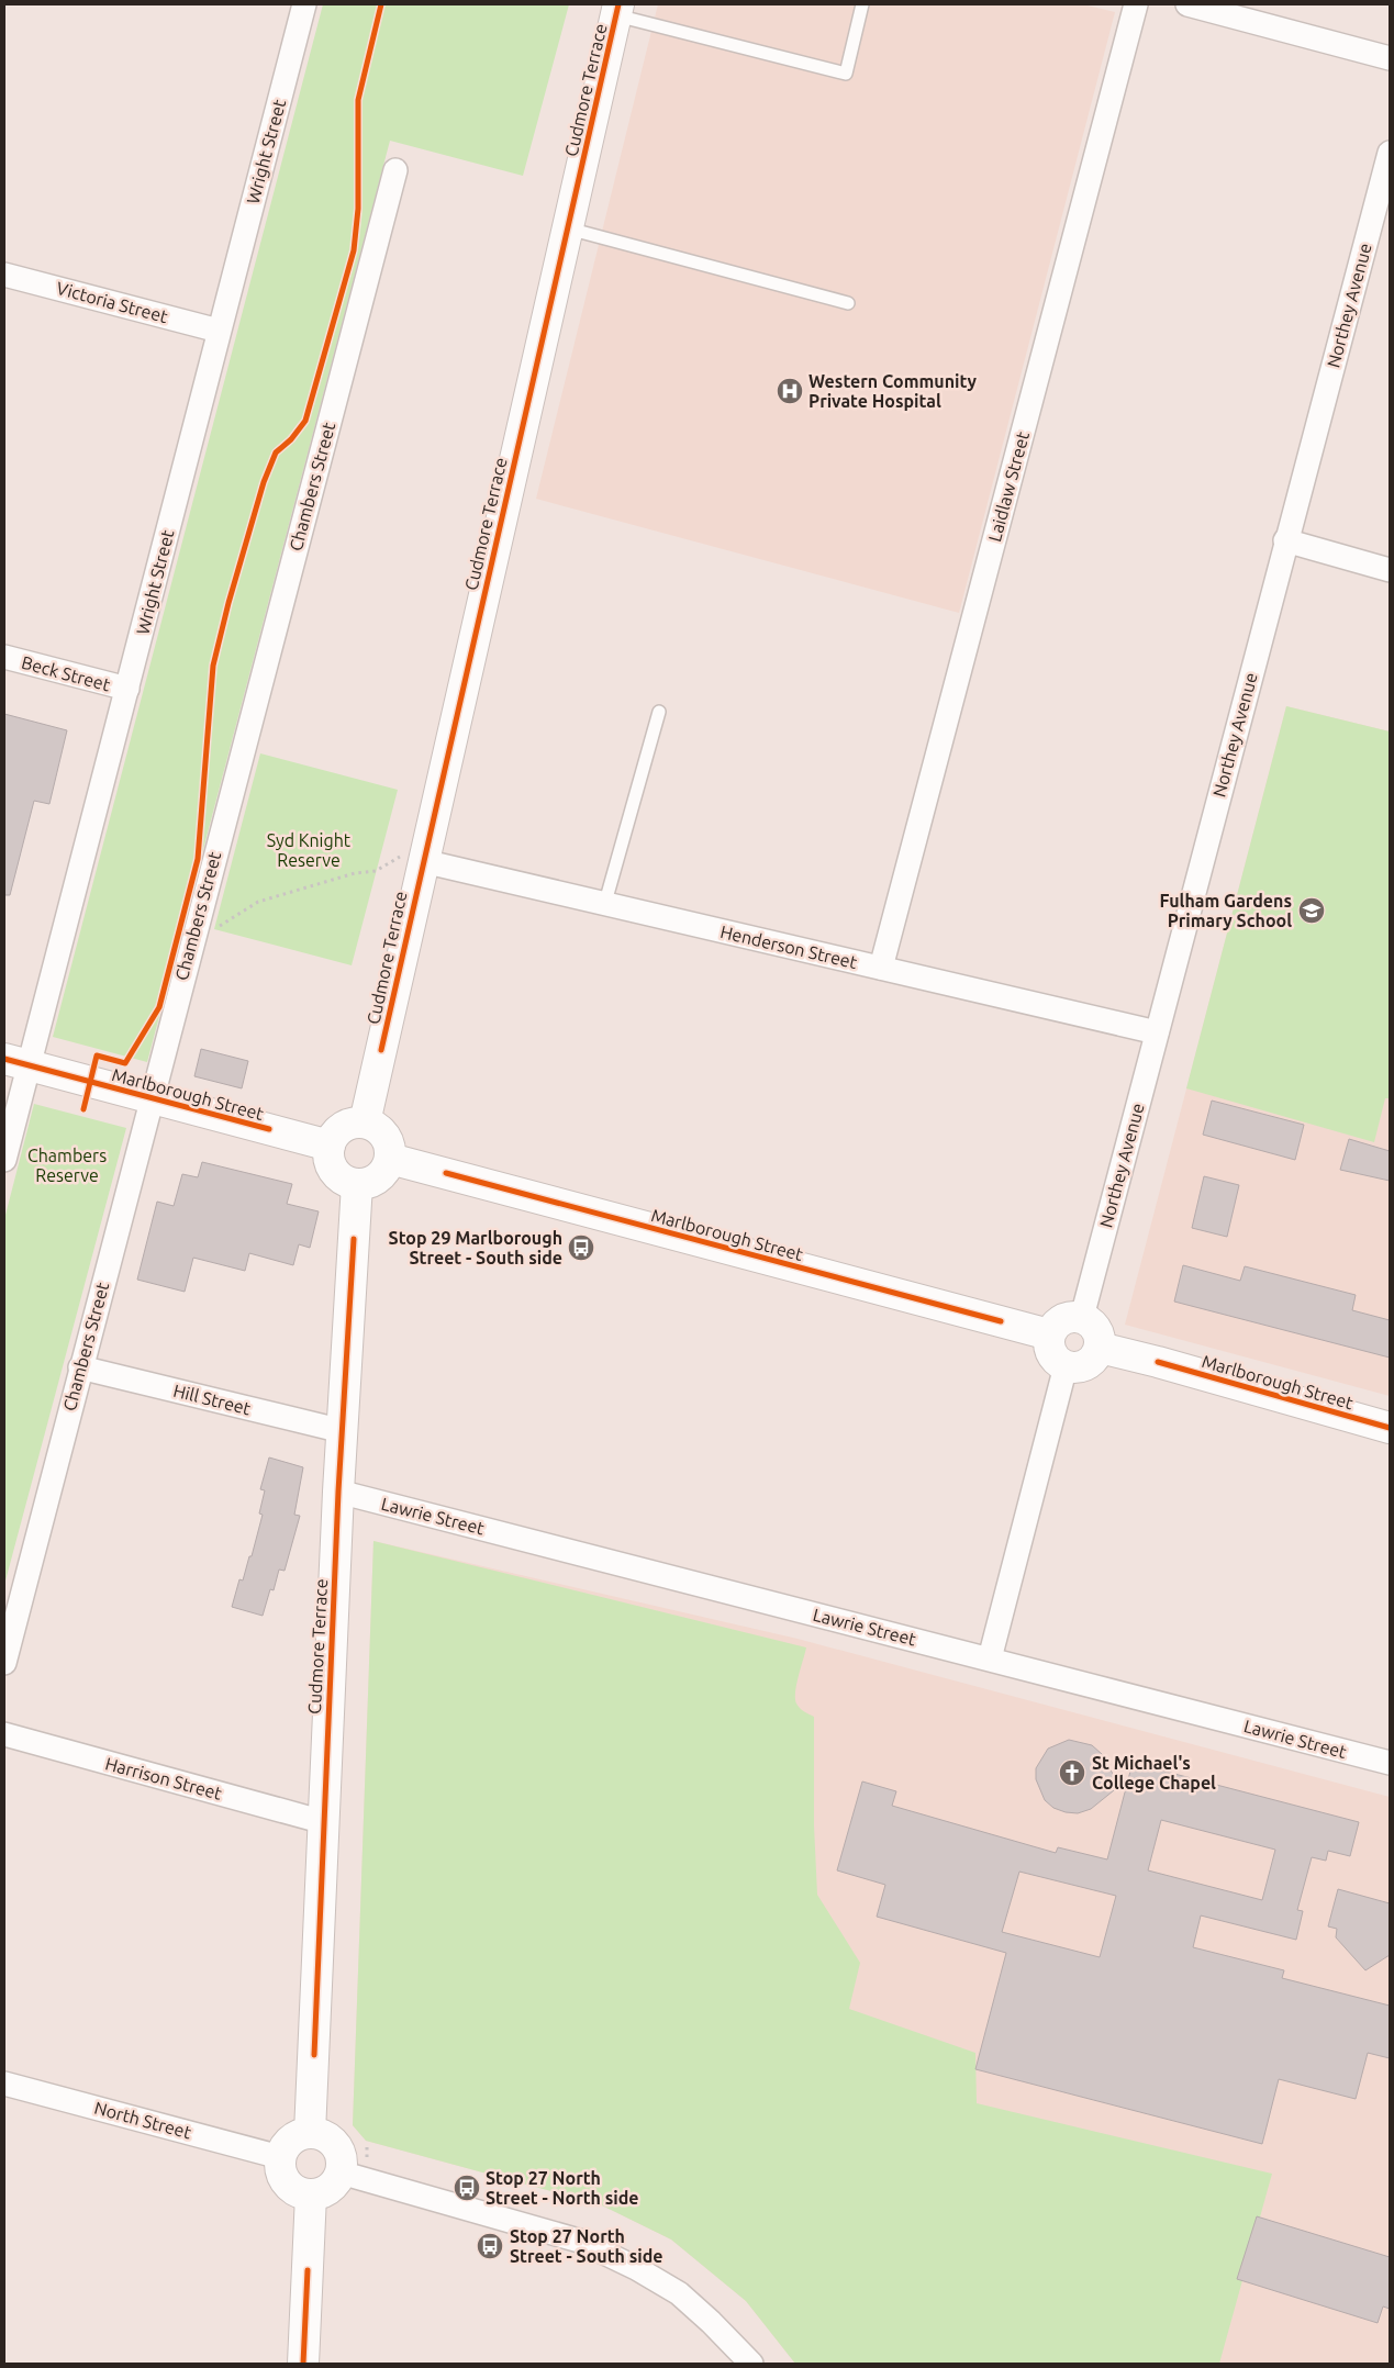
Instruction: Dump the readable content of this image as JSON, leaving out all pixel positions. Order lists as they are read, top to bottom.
{
  "streets": {
    "street": [
      "Cudmore Terrace",
      "Wright Street",
      "Victoria Street",
      "Northey Avenue",
      "Chambers Street",
      "Laidlaw Street",
      "Beck Street",
      "Henderson Street",
      "Marlborough Street",
      "Hill Street",
      "Lawrie Street",
      "Harrison Street",
      "North Street"
    ]
  },
  "crossings": [
    ["Cudmore Terrace", "Henderson Street"],
    ["Cudmore Terrace", "Marlborough Street"],
    ["Cudmore Terrace", "Hill Street"],
    ["Cudmore Terrace", "Lawrie Street"],
    ["Cudmore Terrace", "Harrison Street"],
    ["Cudmore Terrace", "North Street"],
    ["Wright Street", "Victoria Street"],
    ["Wright Street", "Beck Street"],
    ["Wright Street", "Marlborough Street"],
    ["Northey Avenue", "Henderson Street"],
    ["Northey Avenue", "Marlborough Street"],
    ["Chambers Street", "Marlborough Street"],
    ["Chambers Street", "Hill Street"],
    ["Laidlaw Street", "Henderson Street"]
  ],
  "parks": ["Syd Knight Reserve", "Chambers Reserve"],
  "places": {
    "hospital": ["Western Community Private Hospital"],
    "school or university": ["Fulham Gardens Primary School"],
    "bus stop": ["Stop 29 Marlborough Street - South side", "Stop 27 North Street - North side", "Stop 27 North Street - South side"],
    "church": ["St Michael's College Chapel"]
  }
}
